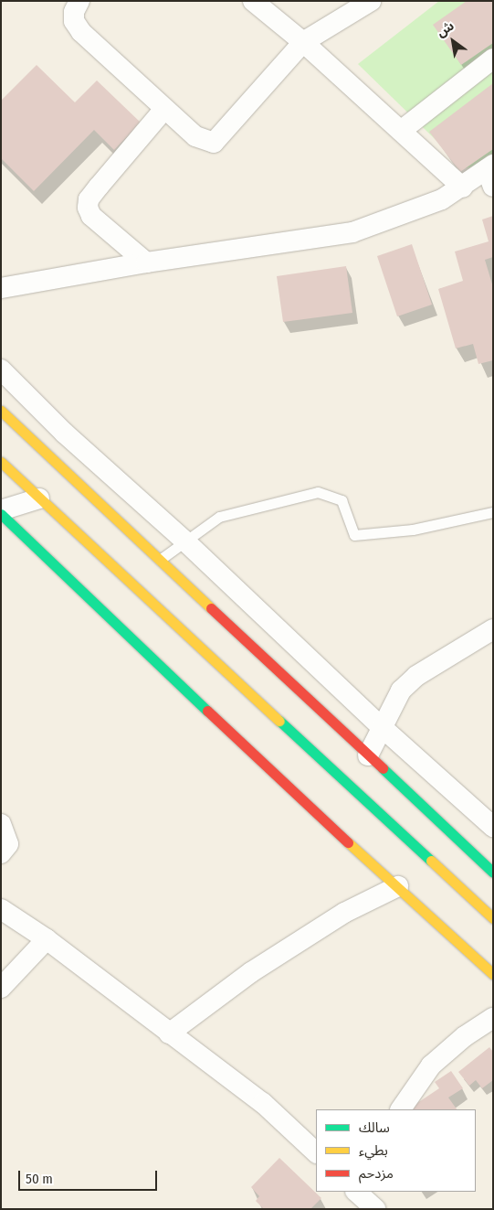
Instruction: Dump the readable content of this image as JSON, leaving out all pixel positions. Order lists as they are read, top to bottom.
{
  "legend": ["سالك", "بطيء", "مزدحم"],
  "scale_bar": "50 m",
  "north": "top left"
}
